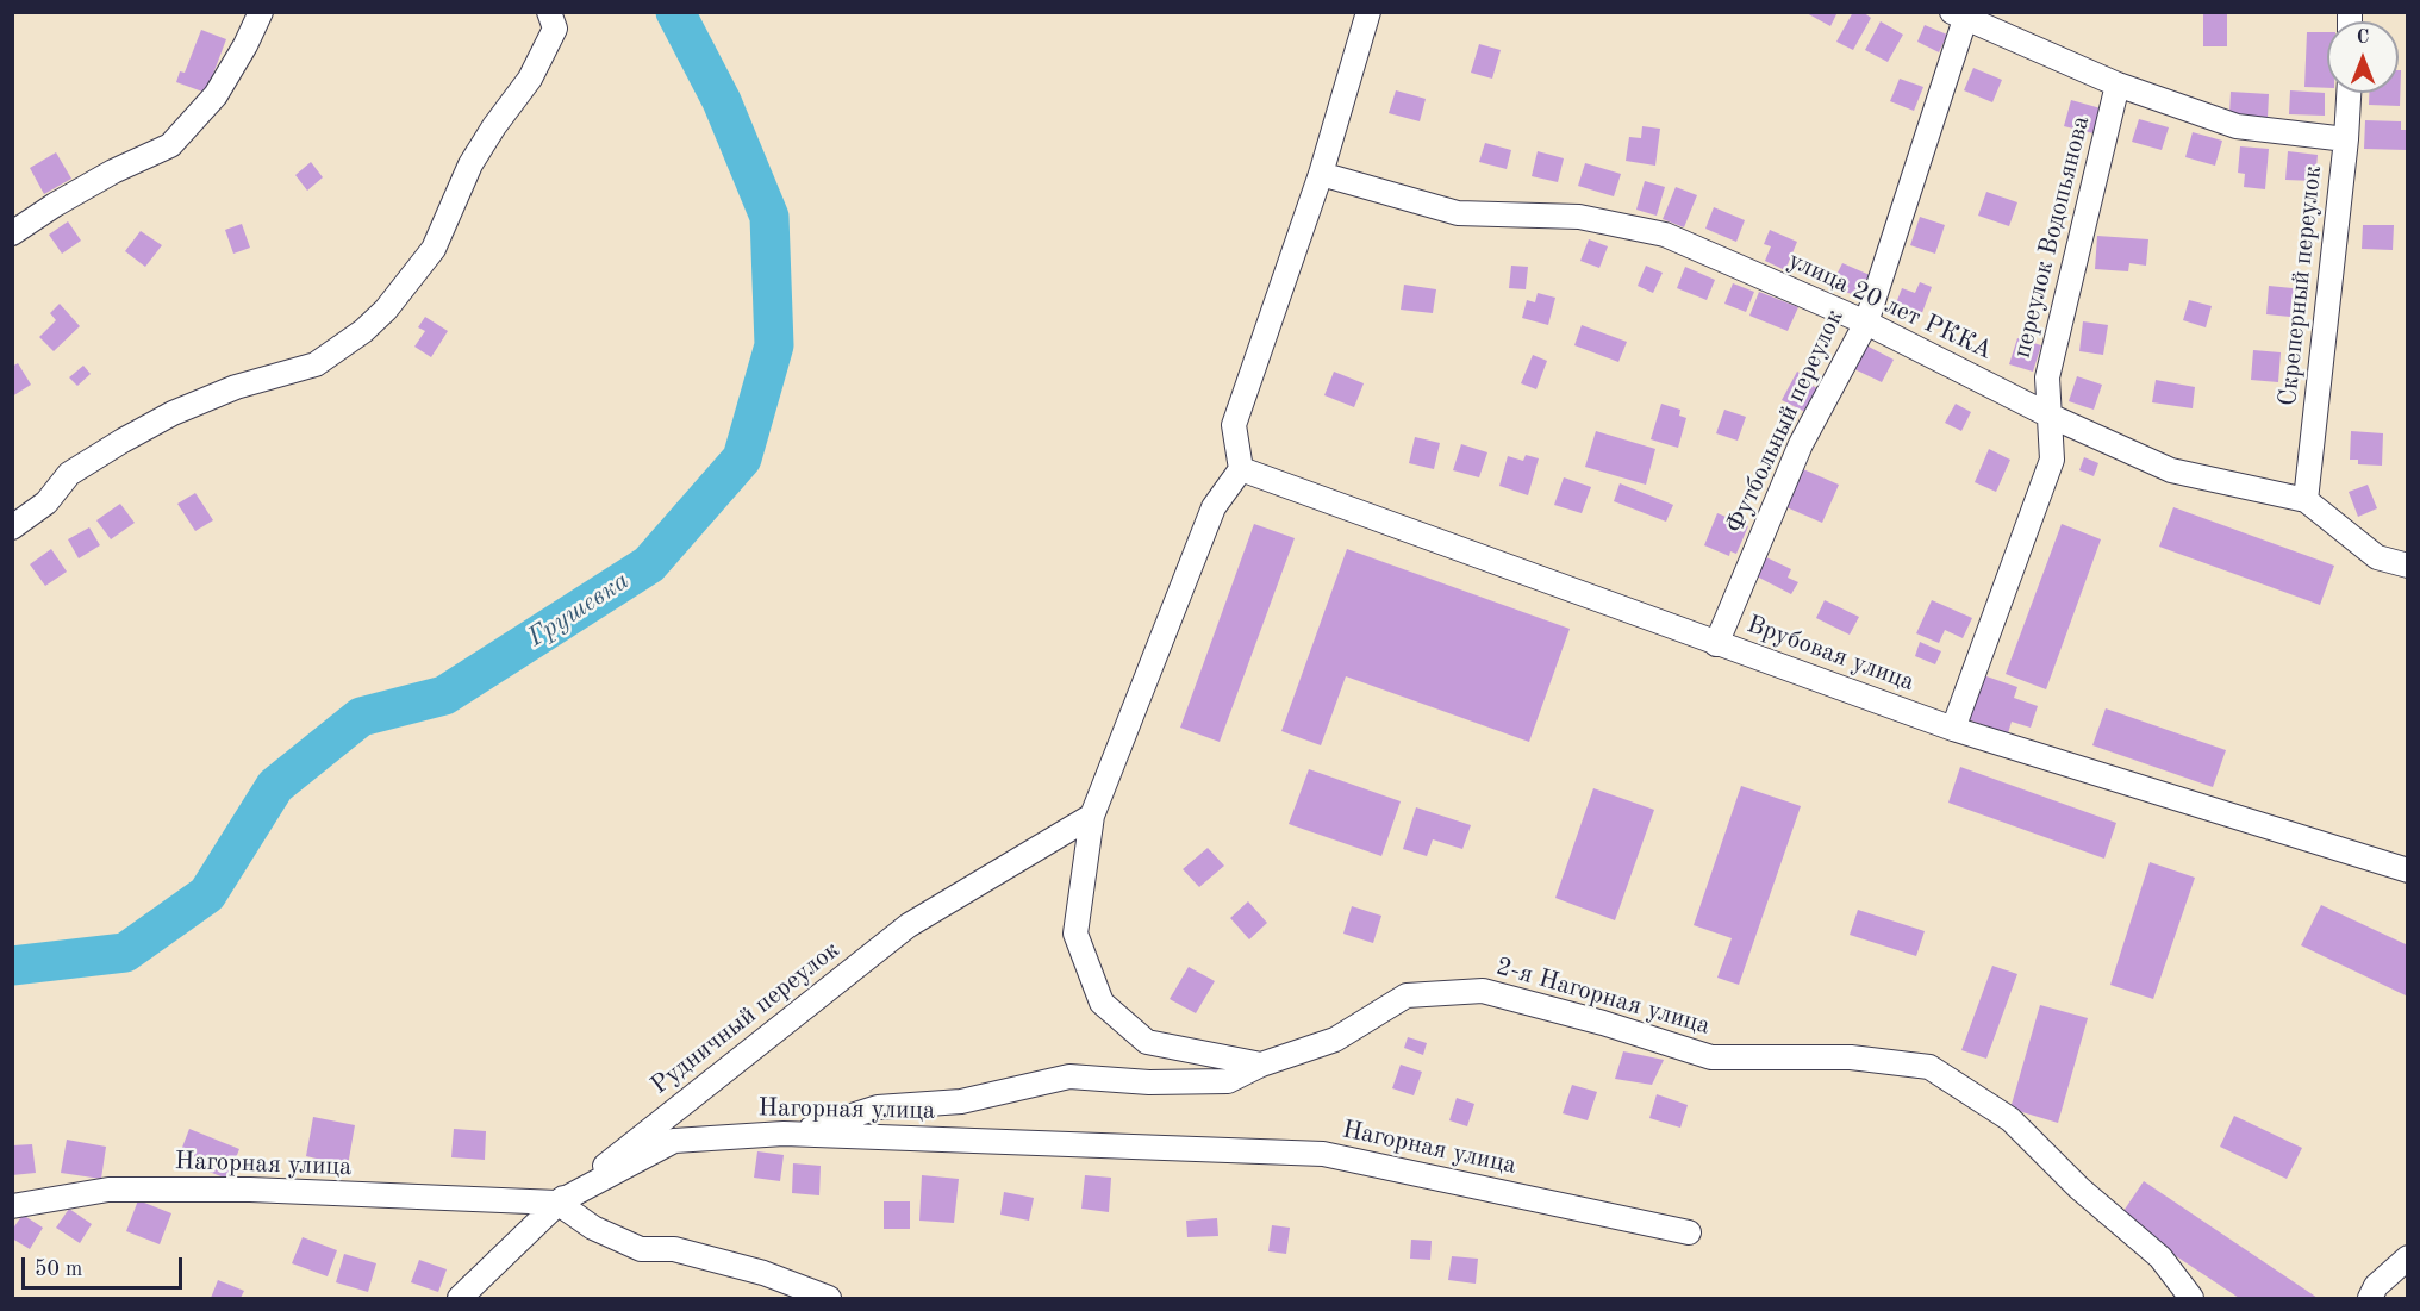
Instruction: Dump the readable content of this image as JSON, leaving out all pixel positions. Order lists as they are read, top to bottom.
{
  "streets": {
    "street": [
      "переулок Водопьянова",
      "Скреперный переулок",
      "улица 20 лет РККА",
      "Футбольный переулок",
      "Врубовая улица",
      "2-я Нагорная улица",
      "Рудничный переулок",
      "Нагорная улица"
    ]
  },
  "crossings": [
    ["переулок Водопьянова", "улица 20 лет РККА"],
    ["переулок Водопьянова", "Врубовая улица"],
    ["Скреперный переулок", "улица 20 лет РККА"],
    ["улица 20 лет РККА", "Футбольный переулок"],
    ["Футбольный переулок", "Врубовая улица"],
    ["2-я Нагорная улица", "Рудничный переулок"],
    ["Рудничный переулок", "Нагорная улица"]
  ],
  "water": ["Грушевка"],
  "scale_bar": "50 m",
  "north": "top"
}
